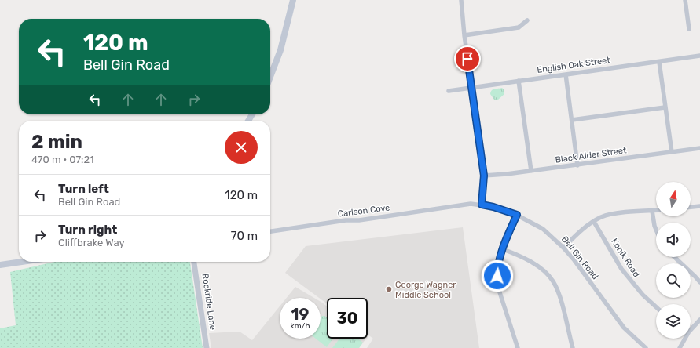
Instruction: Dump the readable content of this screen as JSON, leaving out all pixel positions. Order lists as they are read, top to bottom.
{
  "streets": {
    "street": [
      "English Oak Street",
      "Black Alder Street",
      "Carlson Cove",
      "Bell Gin Road",
      "Konik Road",
      "Rockride Lane"
    ]
  },
  "crossings": [
    ["Carlson Cove", "Bell Gin Road"]
  ],
  "places": ["George Wagner Middle School"],
  "north": "top",
  "page": {
    "turn": ["120 m", "Bell Gin Road"],
    "heading": ["2 min", "470 m · 07:21"],
    "list": [
      {
        "name": "Turn left",
        "note": "Bell Gin Road",
        "value": "120 m"
      },
      {
        "name": "Turn right",
        "note": "Cliffbrake Way",
        "value": "70 m"
      }
    ],
    "speed": "19 km/h",
    "limit": "30"
  }
}
